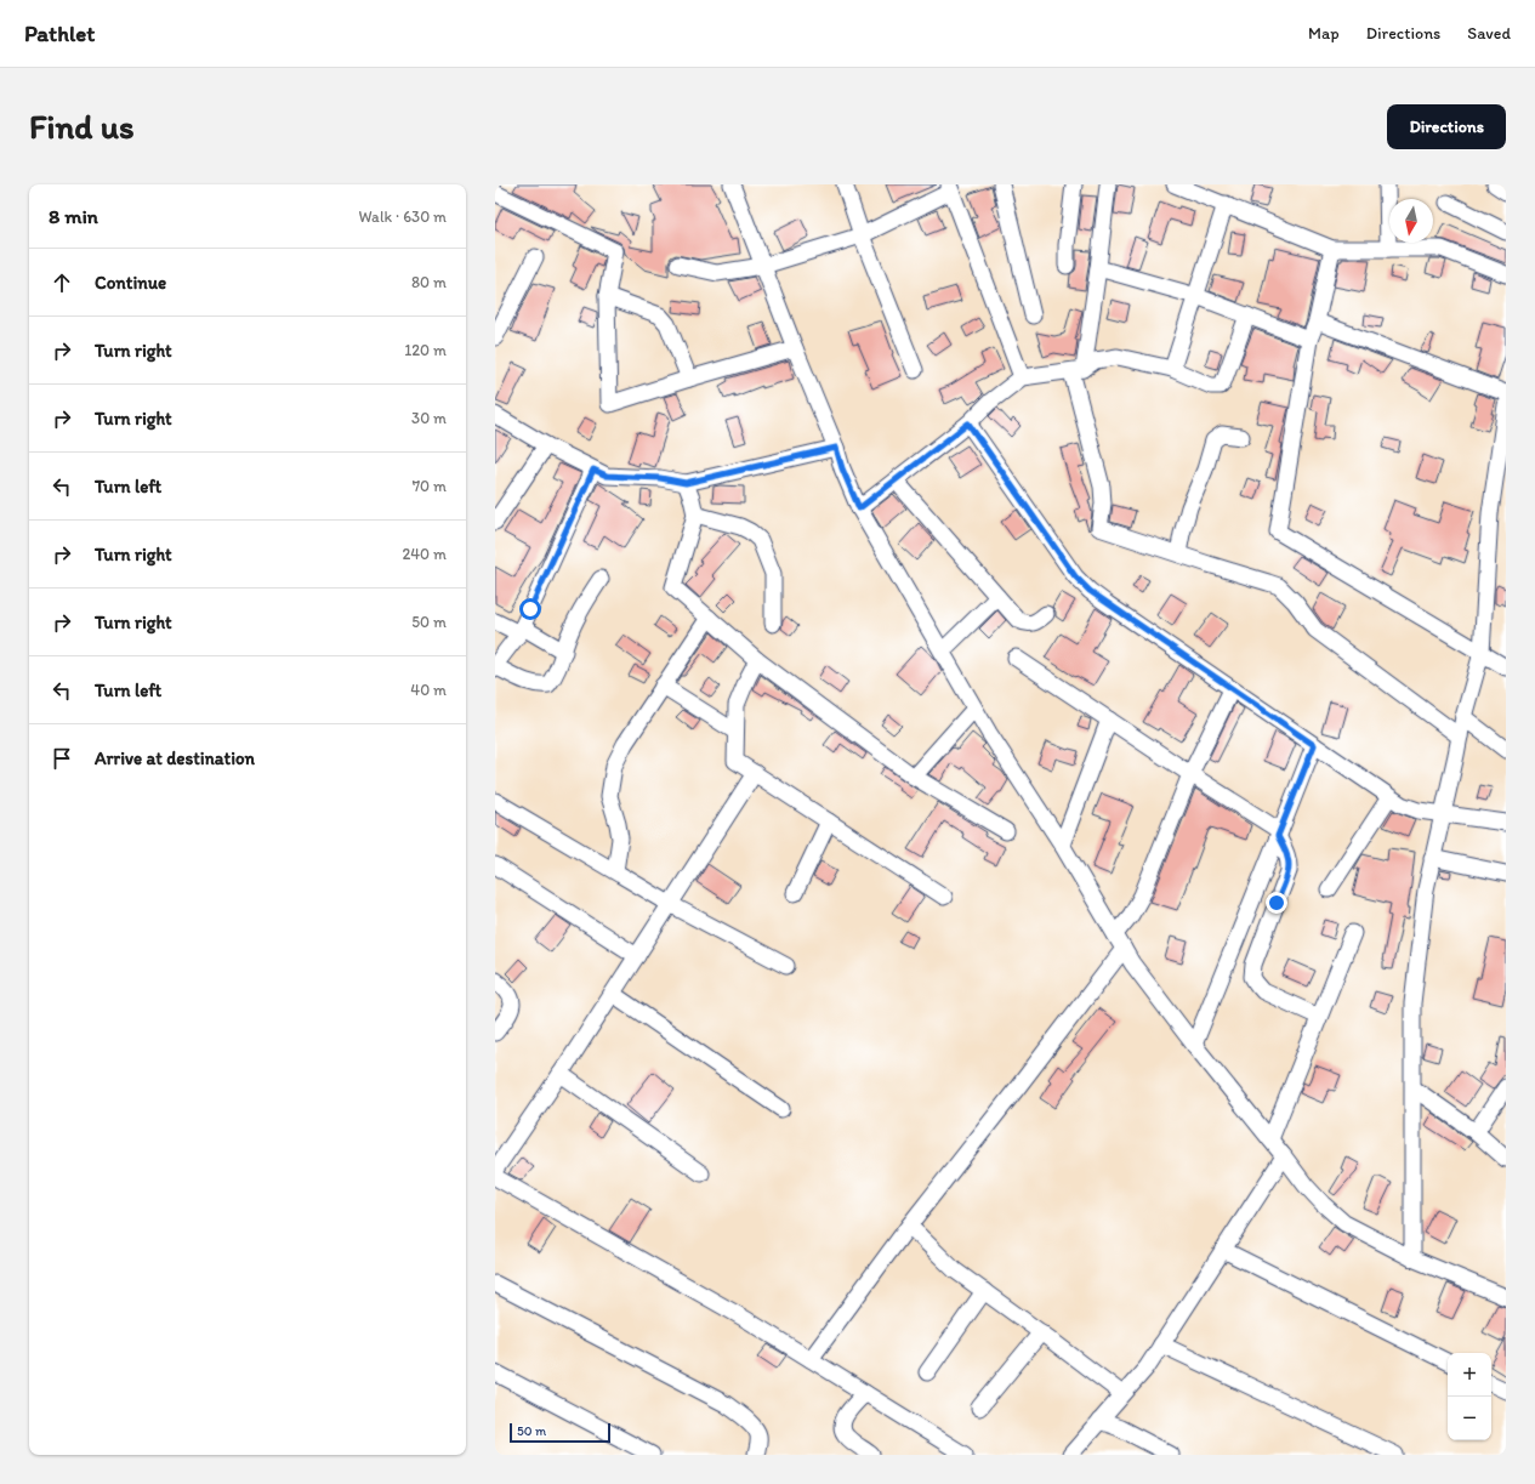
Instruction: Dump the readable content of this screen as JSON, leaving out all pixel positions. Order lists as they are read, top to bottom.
{
  "scale_bar": "50 m",
  "north": "bottom",
  "page": {
    "header": "Pathlet",
    "nav": ["Map", "Directions", "Saved"],
    "buttons": "Directions",
    "title": "Find us",
    "heading": ["8 min", "Walk · 630 m"],
    "list": [
      ["Continue", "80 m"],
      ["Turn right", "120 m"],
      ["Turn right", "30 m"],
      ["Turn left", "70 m"],
      ["Turn right", "240 m"],
      ["Turn right", "50 m"],
      ["Turn left", "40 m"],
      "Arrive at destination"
    ],
    "map_buttons": ["+", "−"],
    "scale": "50 m"
  }
}
